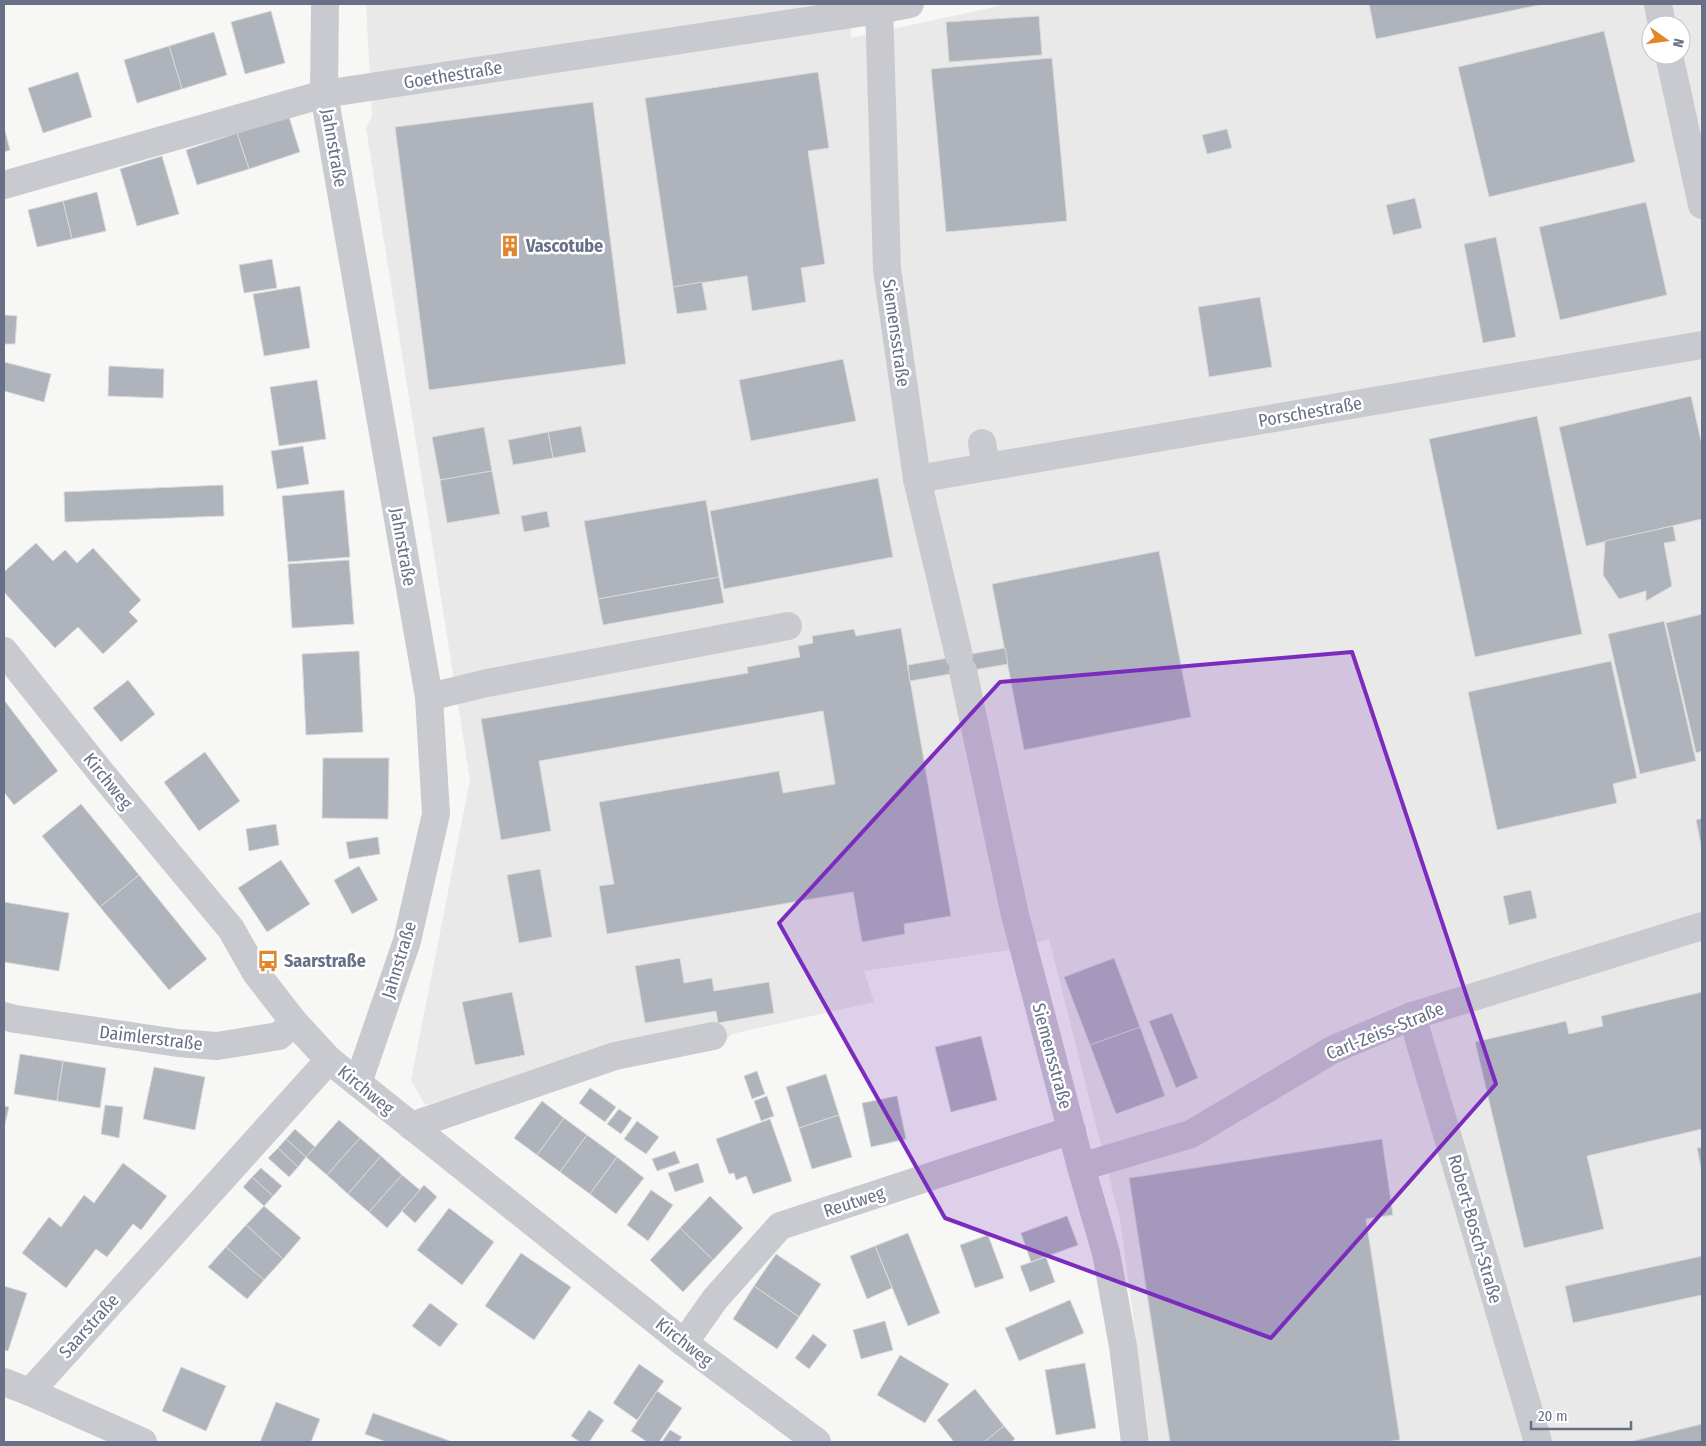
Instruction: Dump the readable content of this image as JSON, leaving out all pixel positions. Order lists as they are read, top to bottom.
{
  "streets": {
    "street": [
      "Goethestraße",
      "Jahnstraße",
      "Siemensstraße",
      "Porschestraße",
      "Kirchweg",
      "Carl-Zeiss-Straße",
      "Daimlerstraße",
      "Reutweg",
      "Robert-Bosch-Straße",
      "Saarstraße"
    ]
  },
  "crossings": [
    ["Goethestraße", "Jahnstraße"],
    ["Goethestraße", "Siemensstraße"],
    ["Jahnstraße", "Kirchweg"],
    ["Siemensstraße", "Porschestraße"],
    ["Siemensstraße", "Carl-Zeiss-Straße"],
    ["Siemensstraße", "Reutweg"],
    ["Kirchweg", "Daimlerstraße"],
    ["Kirchweg", "Reutweg"],
    ["Kirchweg", "Saarstraße"],
    ["Carl-Zeiss-Straße", "Robert-Bosch-Straße"]
  ],
  "places": {
    "building": ["Vascotube"],
    "bus stop": ["Saarstraße"]
  },
  "scale_bar": "20 m",
  "north": "right"
}
